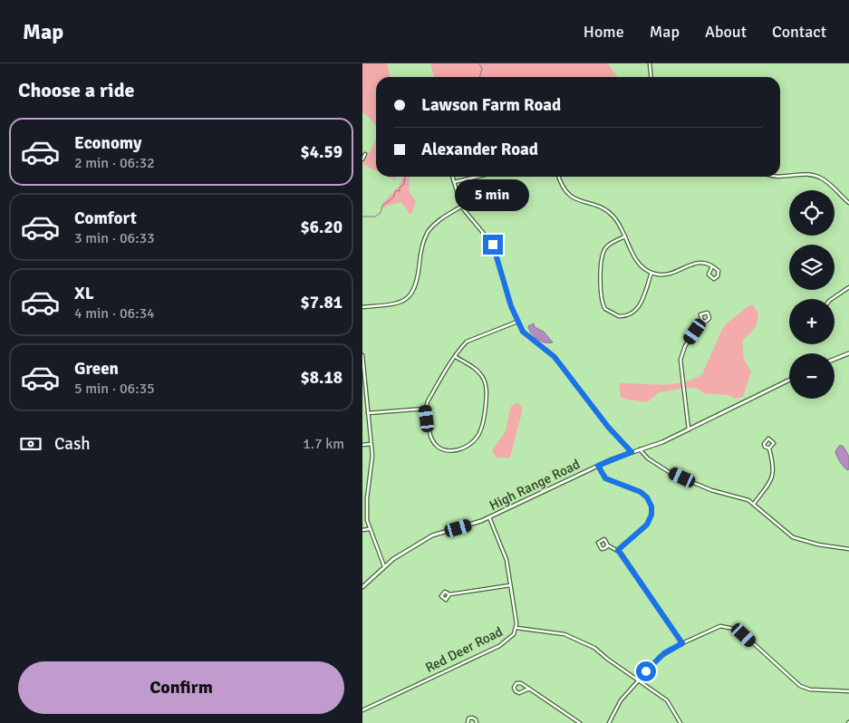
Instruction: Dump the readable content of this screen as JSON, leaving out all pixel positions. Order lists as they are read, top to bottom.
{
  "streets": {
    "street": ["High Range Road", "Red Deer Road"]
  },
  "crossings": [
    ["High Range Road", "Red Deer Road"]
  ],
  "page": {
    "header": "Map",
    "nav": [
      "Home",
      "Map",
      "About",
      "Contact"
    ],
    "heading": "Choose a ride",
    "banner": ["Lawson Farm Road", "Alexander Road"],
    "list": [
      {
        "name": "Economy",
        "note": "2 min · 06:32",
        "value": "$4.59"
      },
      {
        "name": "Comfort",
        "note": "3 min · 06:33",
        "value": "$6.20"
      },
      {
        "name": "XL",
        "note": "4 min · 06:34",
        "value": "$7.81"
      },
      {
        "name": "Green",
        "note": "5 min · 06:35",
        "value": "$8.18"
      }
    ],
    "bubble": "5 min",
    "map_buttons": ["+", "−"],
    "pay": ["Cash", "1.7 km"],
    "buttons": "Confirm"
  }
}
